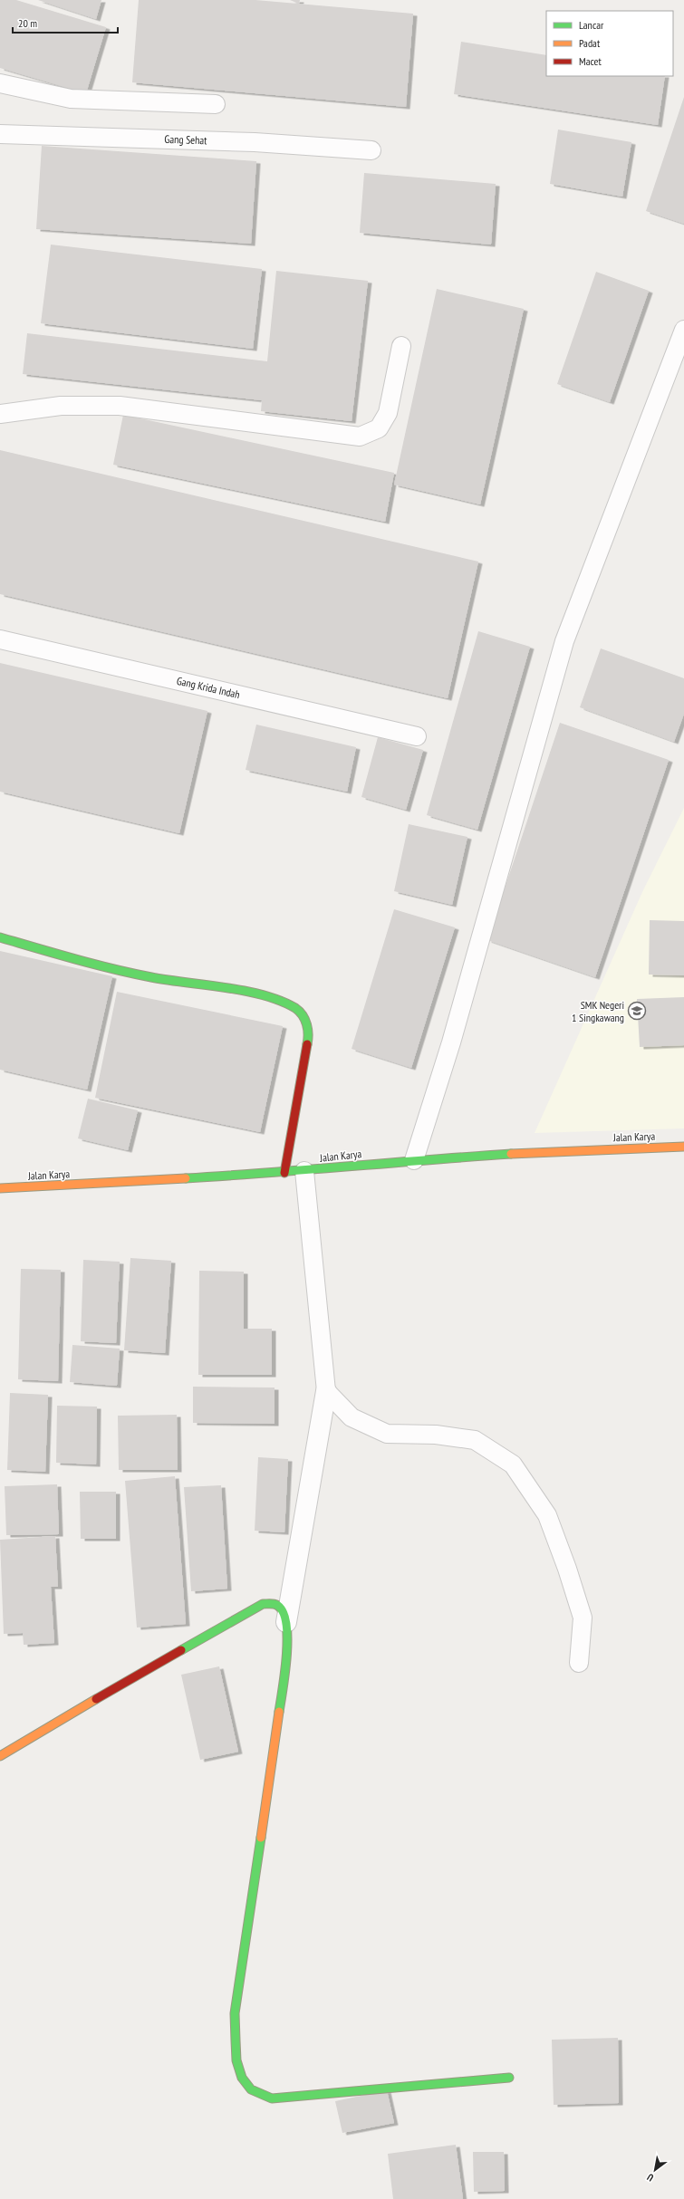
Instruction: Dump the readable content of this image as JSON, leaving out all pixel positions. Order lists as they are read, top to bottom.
{
  "streets": {
    "street": ["Jalan Karya"],
    "lane": ["Gang Sehat", "Gang Krida Indah"]
  },
  "places": {
    "school or university": ["SMK Negeri 1 Singkawang"]
  },
  "legend": ["Lancar", "Padat", "Macet"],
  "scale_bar": "20 m",
  "north": "bottom left"
}
